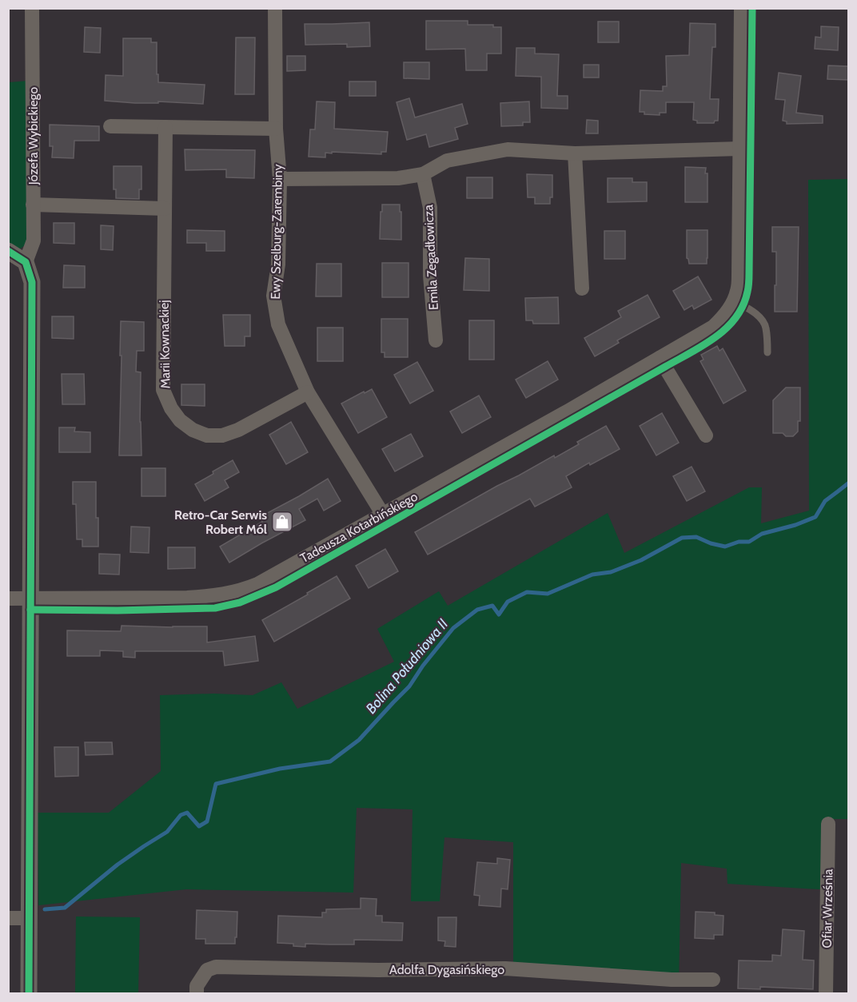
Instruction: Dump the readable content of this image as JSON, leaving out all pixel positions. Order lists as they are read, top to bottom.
{
  "streets": {
    "street": [
      "Józefa Wybickiego",
      "Ewy Szelburg-Zarembiny",
      "Emila Zegadłowicza",
      "Marii Kownackiej",
      "Tadeusza Kotarbińskiego",
      "Ofiar Września",
      "Adolfa Dygasińskiego"
    ]
  },
  "crossings": [
    ["Ewy Szelburg-Zarembiny", "Marii Kownackiej"],
    ["Ewy Szelburg-Zarembiny", "Tadeusza Kotarbińskiego"]
  ],
  "water": ["Bolina Południowa II"],
  "places": {
    "shop": ["Retro-Car Serwis Robert Mól"]
  }
}
